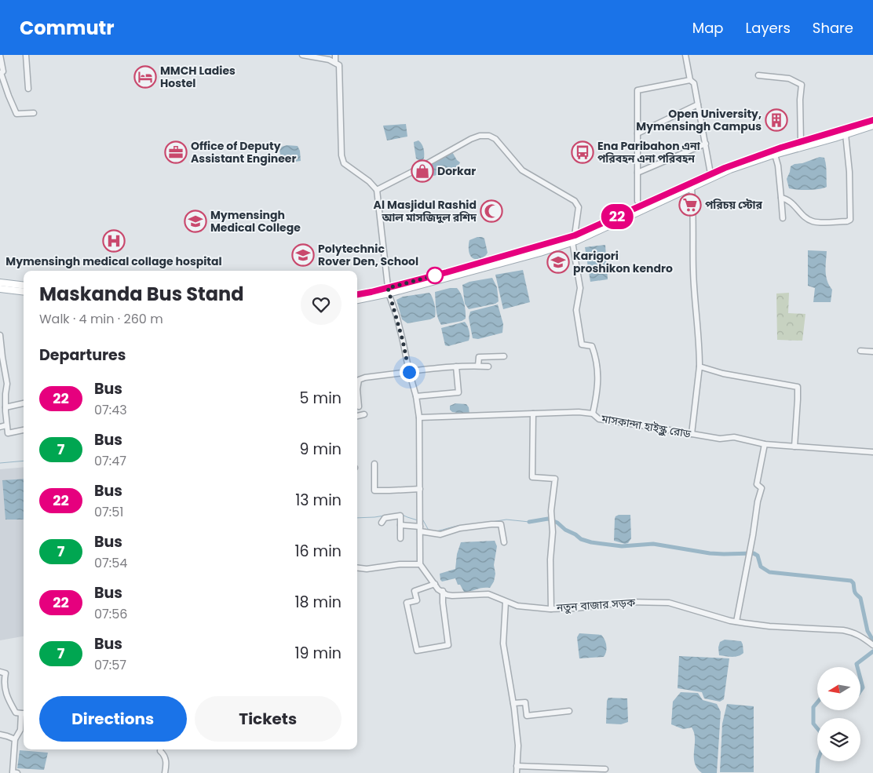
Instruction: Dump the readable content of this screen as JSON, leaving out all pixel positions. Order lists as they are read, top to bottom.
{
  "streets": {
    "street": ["মাসকান্দা হাইস্কুল রোড", "নতুন বাজার সড়ক"]
  },
  "places": {
    "hotel": ["MMCH Ladies Hostel"],
    "building": ["Open University, Mymensingh Campus"],
    "office": ["Office of Deputy Assistant Engineer"],
    "bus stop": ["Ena Paribahon এনা পরিবহন এনা পরিবহন"],
    "shop": ["Dorkar"],
    "supermarket": ["পরিচয় স্টোর"],
    "mosque": ["Al Masjidul Rashid আল মাসজিদুল রশিদ"],
    "school or university": ["Mymensingh Medical College", "Polytechnic Rover Den, School", "Karigori proshikon kendro"],
    "hospital": ["Mymensingh medical collage hospital"]
  },
  "lines": ["bus line 22"],
  "north": "left",
  "page": {
    "header": "Commutr",
    "nav": ["Map", "Layers", "Share"],
    "on_map": "22",
    "heading": [
      ["Maskanda Bus Stand", "Walk · 4 min · 260 m"],
      "Departures"
    ],
    "list": [
      {
        "mark": "22",
        "name": "Bus",
        "note": "07:43",
        "value": "5 min"
      },
      {
        "mark": "7",
        "name": "Bus",
        "note": "07:47",
        "value": "9 min"
      },
      {
        "mark": "22",
        "name": "Bus",
        "note": "07:51",
        "value": "13 min"
      },
      {
        "mark": "7",
        "name": "Bus",
        "note": "07:54",
        "value": "16 min"
      },
      {
        "mark": "22",
        "name": "Bus",
        "note": "07:56",
        "value": "18 min"
      },
      {
        "mark": "7",
        "name": "Bus",
        "note": "07:57",
        "value": "19 min"
      }
    ],
    "buttons": ["Directions", "Tickets"]
  }
}
